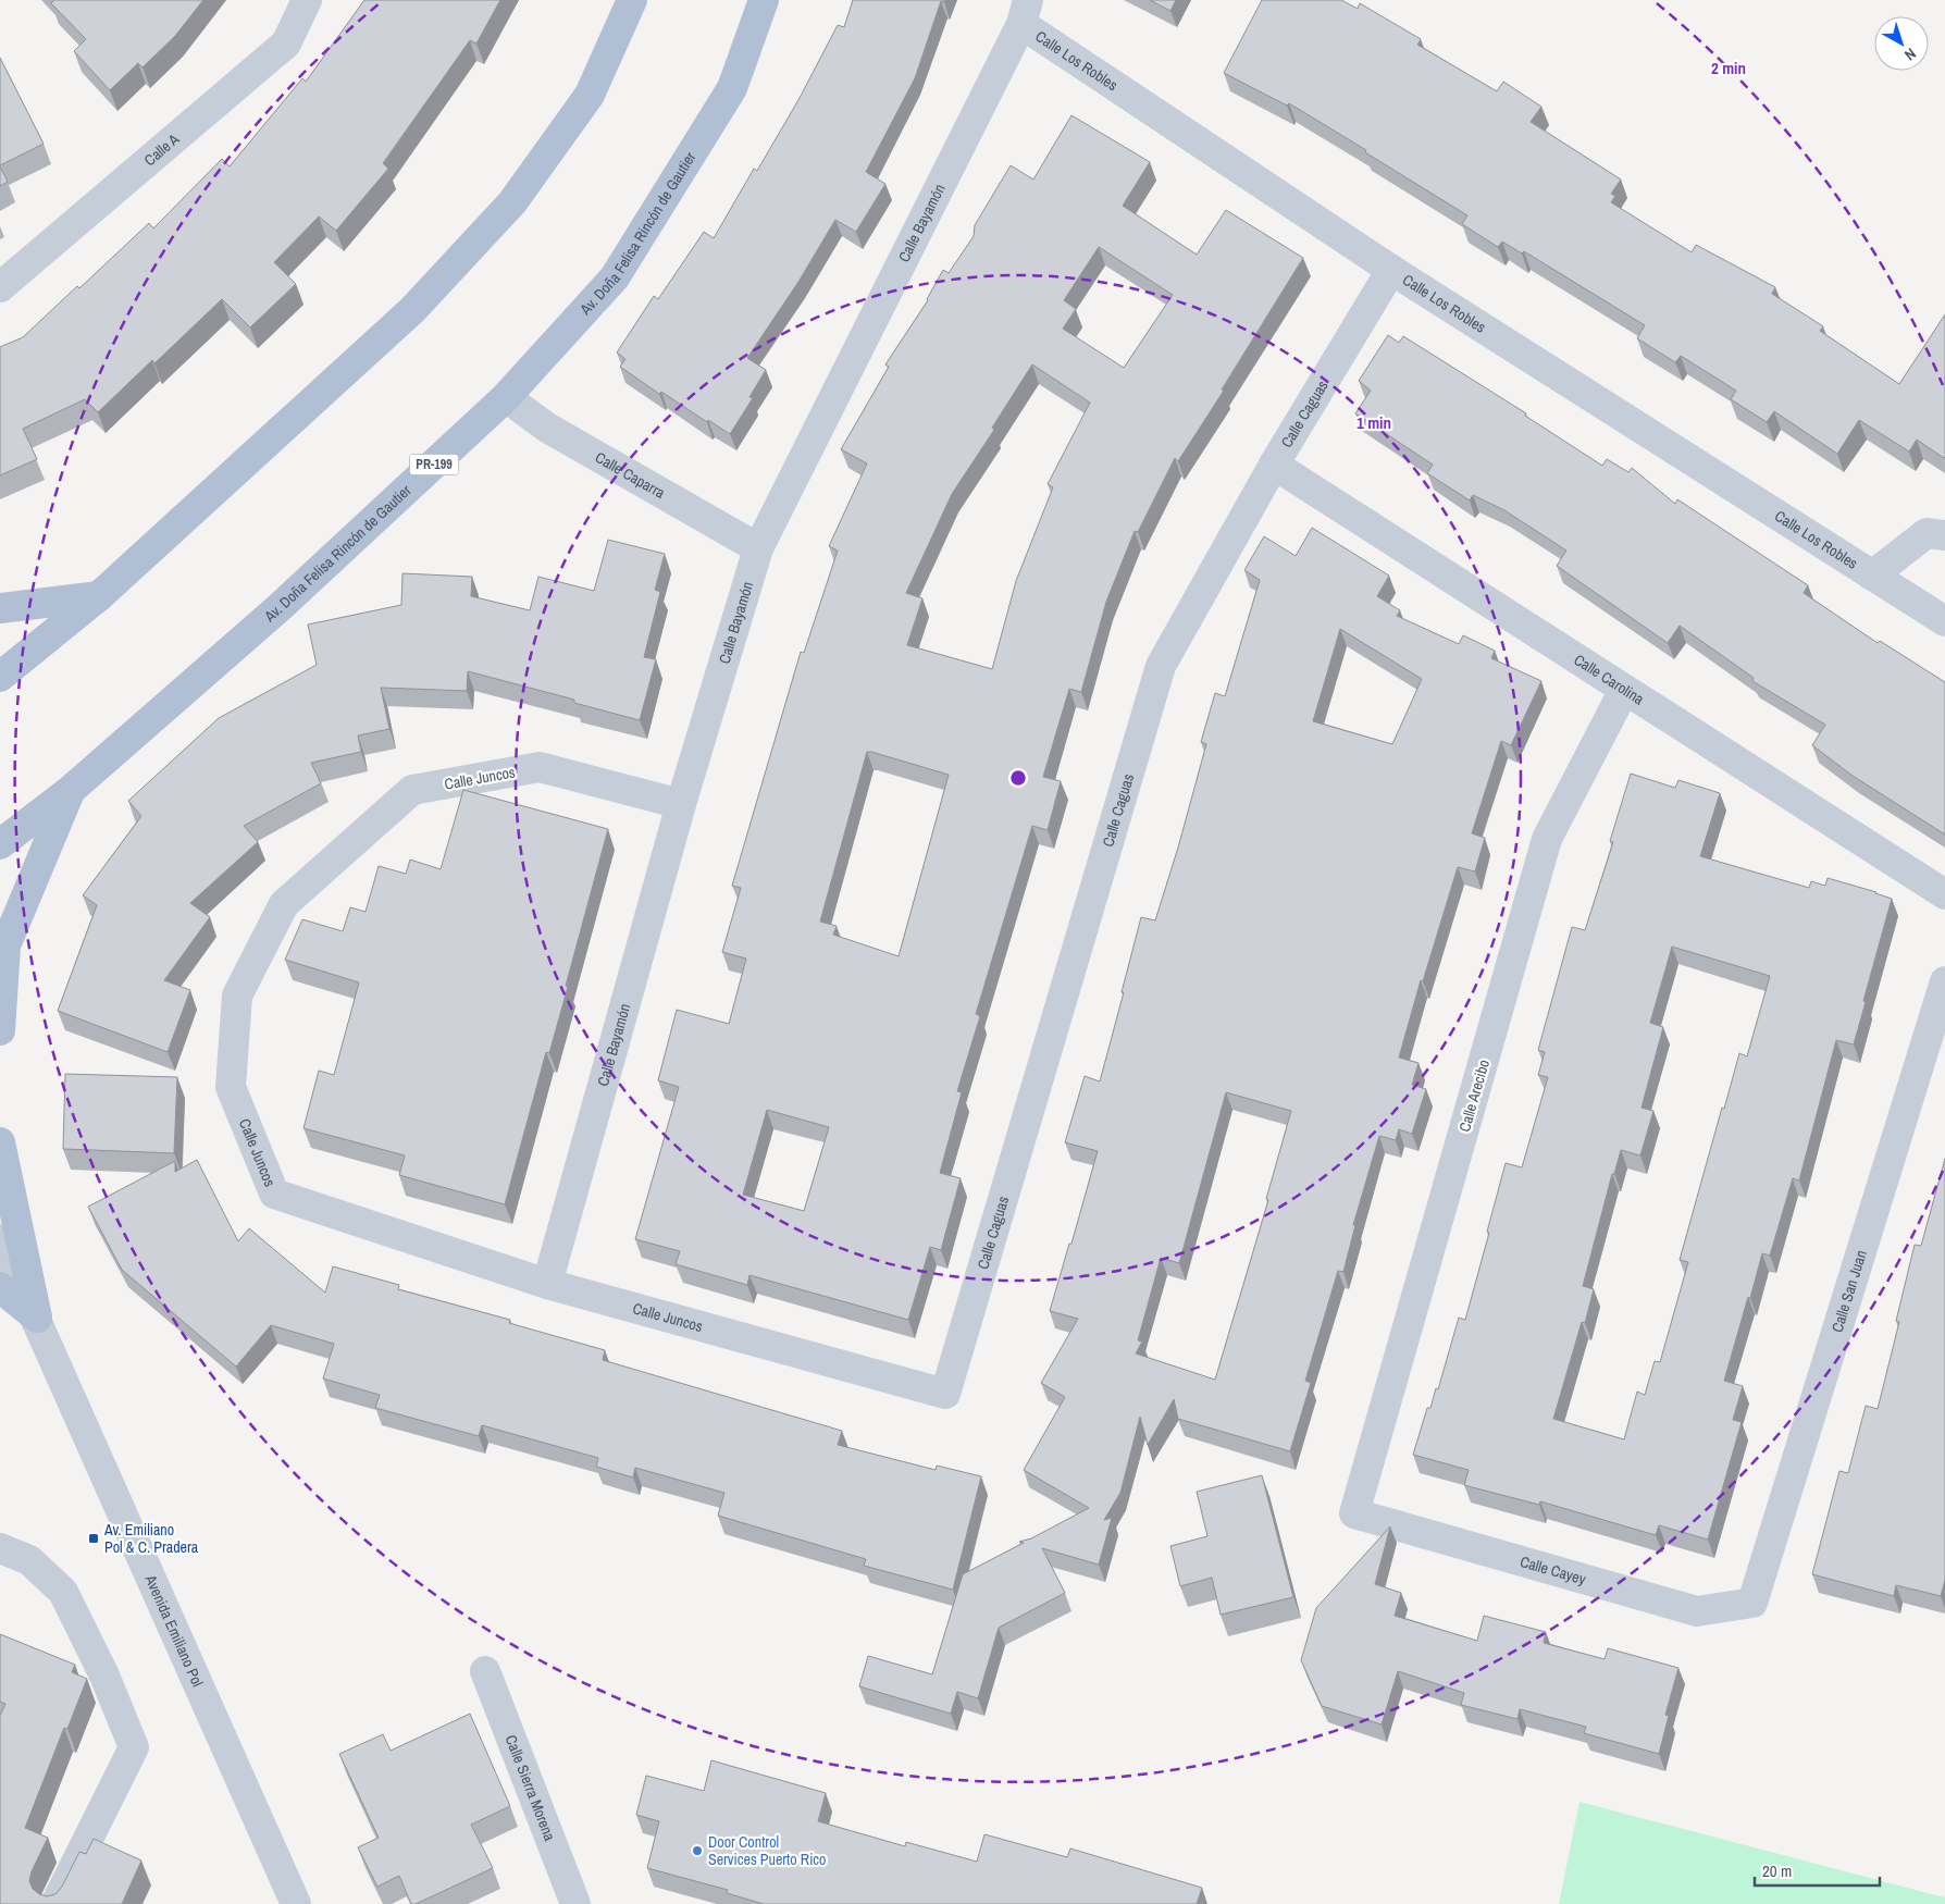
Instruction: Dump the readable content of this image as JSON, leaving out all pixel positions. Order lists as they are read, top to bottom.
{
  "streets": {
    "main road": ["Av. Doña Felisa Rincón de Gautier", "PR-199"],
    "street": [
      "Calle Los Robles",
      "Calle A",
      "Calle Bayamón",
      "Calle Caguas",
      "Calle Caparra",
      "Calle Carolina",
      "Calle Juncos",
      "Calle Arecibo",
      "Calle San Juan",
      "Calle Cayey",
      "Avenida Emiliano Pol",
      "Calle Sierra Morena"
    ]
  },
  "crossings": [
    ["Calle Los Robles", "Calle Bayamón"],
    ["Calle Los Robles", "Calle Caguas"],
    ["Calle Bayamón", "Calle Caparra"],
    ["Calle Bayamón", "Calle Juncos"],
    ["Av. Doña Felisa Rincón de Gautier", "Calle Caparra"],
    ["Calle Caguas", "Calle Carolina"],
    ["Calle Caguas", "Calle Juncos"],
    ["Calle Carolina", "Calle Arecibo"],
    ["Calle Arecibo", "Calle Cayey"],
    ["Calle San Juan", "Calle Cayey"]
  ],
  "places": {
    "transit": ["Av. Emiliano Pol & C. Pradera"],
    "other": ["Door Control Services Puerto Rico"]
  },
  "scale_bar": "20 m",
  "north": "bottom right",
  "rings": ["2 min", "1 min"]
}
